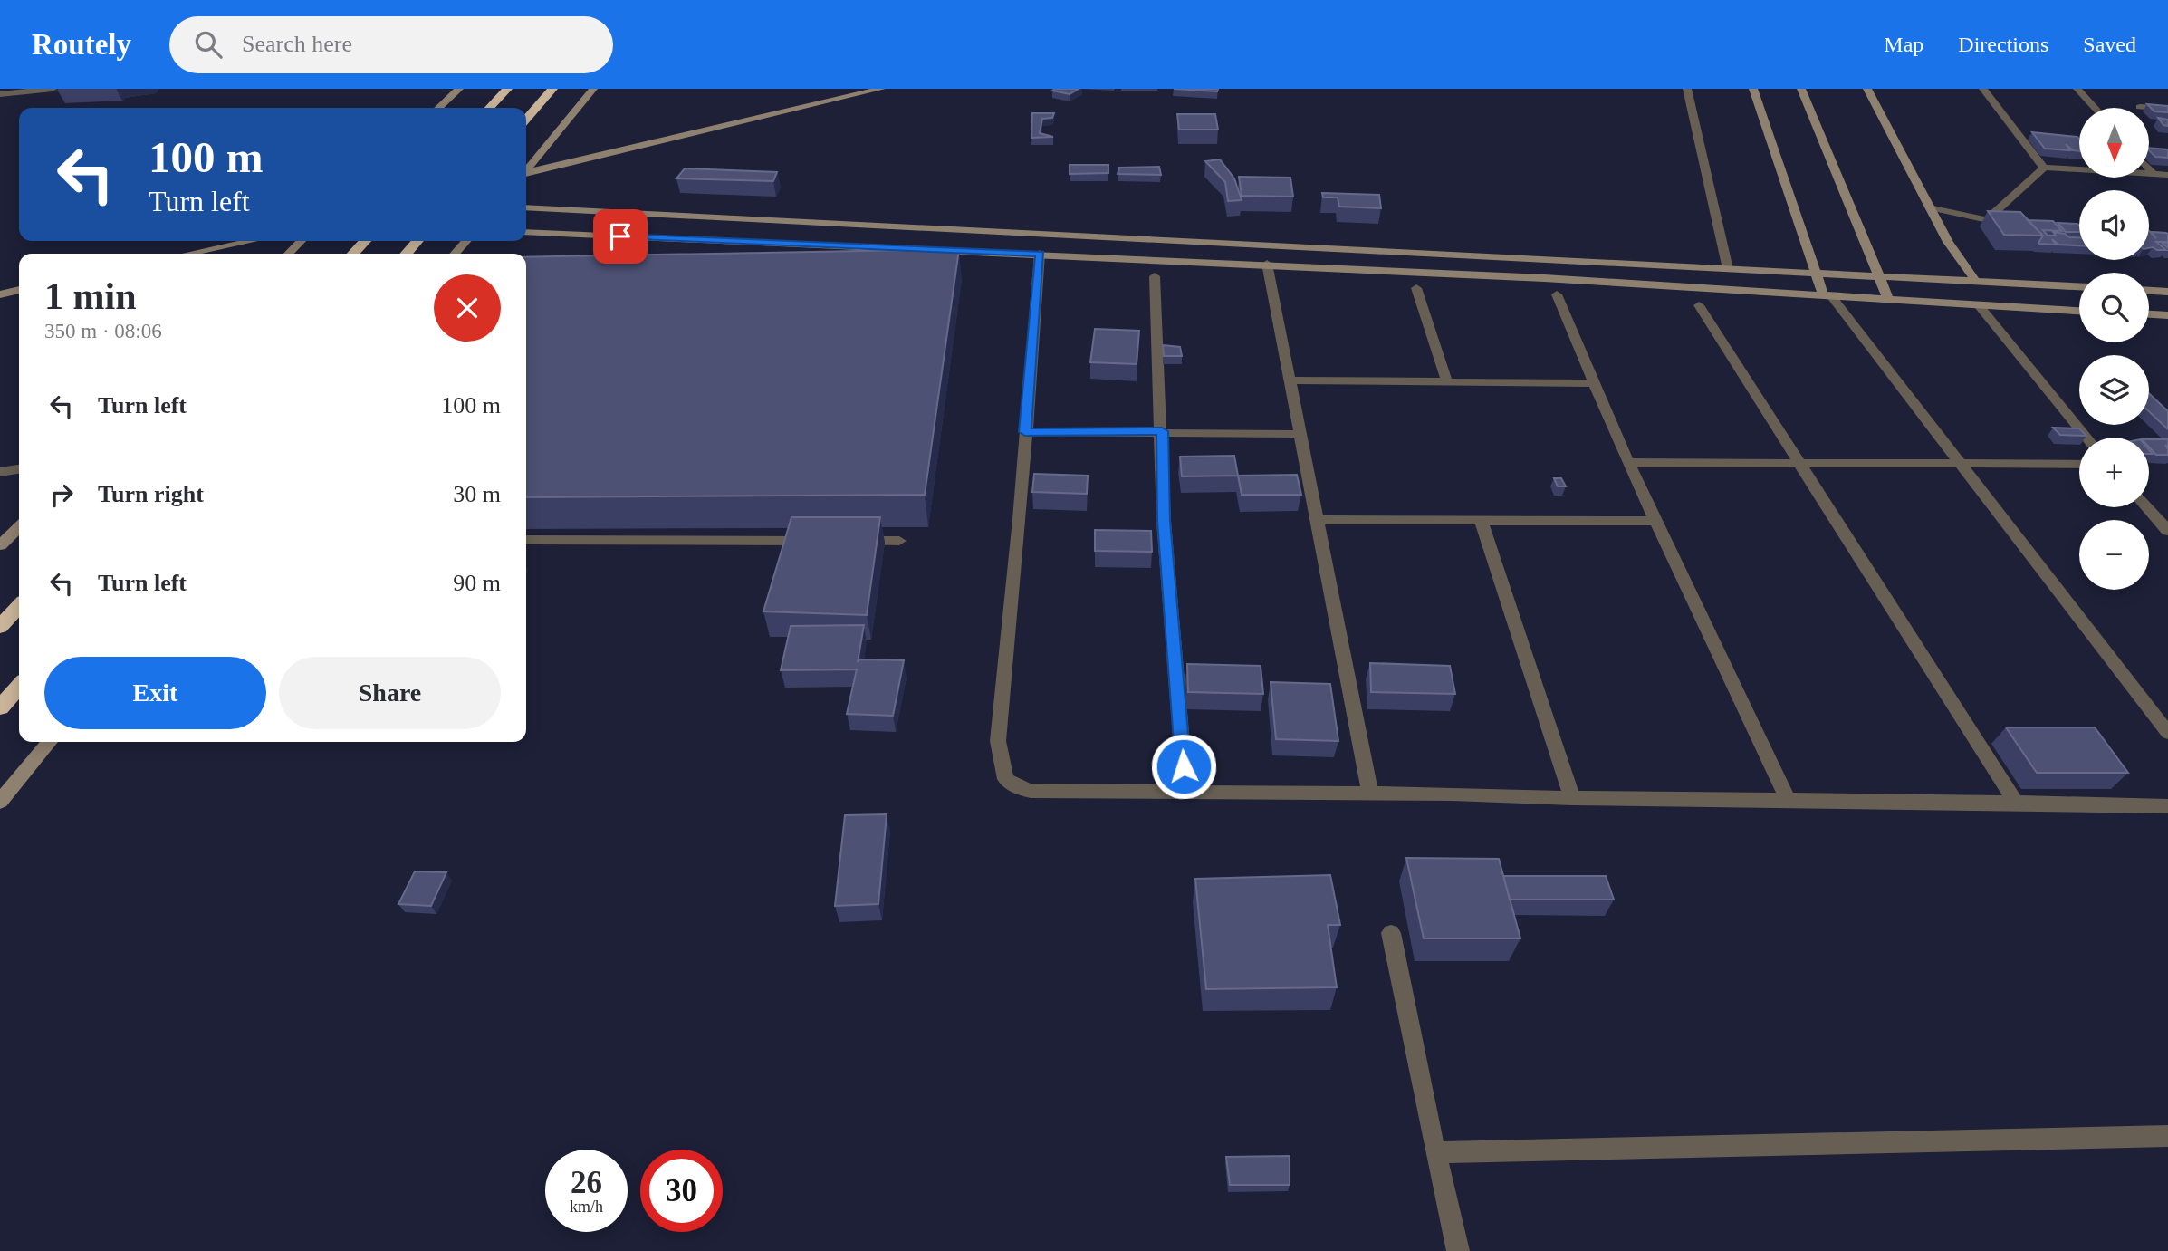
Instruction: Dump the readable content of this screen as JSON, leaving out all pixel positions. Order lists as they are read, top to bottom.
{
  "north": "bottom",
  "page": {
    "header": "Routely",
    "search": "Search here",
    "nav": ["Map", "Directions", "Saved"],
    "map_buttons": ["+", "−"],
    "turn": ["100 m", "Turn left"],
    "heading": ["1 min", "350 m · 08:06"],
    "list": [
      {
        "name": "Turn left",
        "value": "100 m"
      },
      {
        "name": "Turn right",
        "value": "30 m"
      },
      {
        "name": "Turn left",
        "value": "90 m"
      }
    ],
    "buttons": ["Exit", "Share"],
    "speed": "26 km/h",
    "limit": "30"
  }
}
